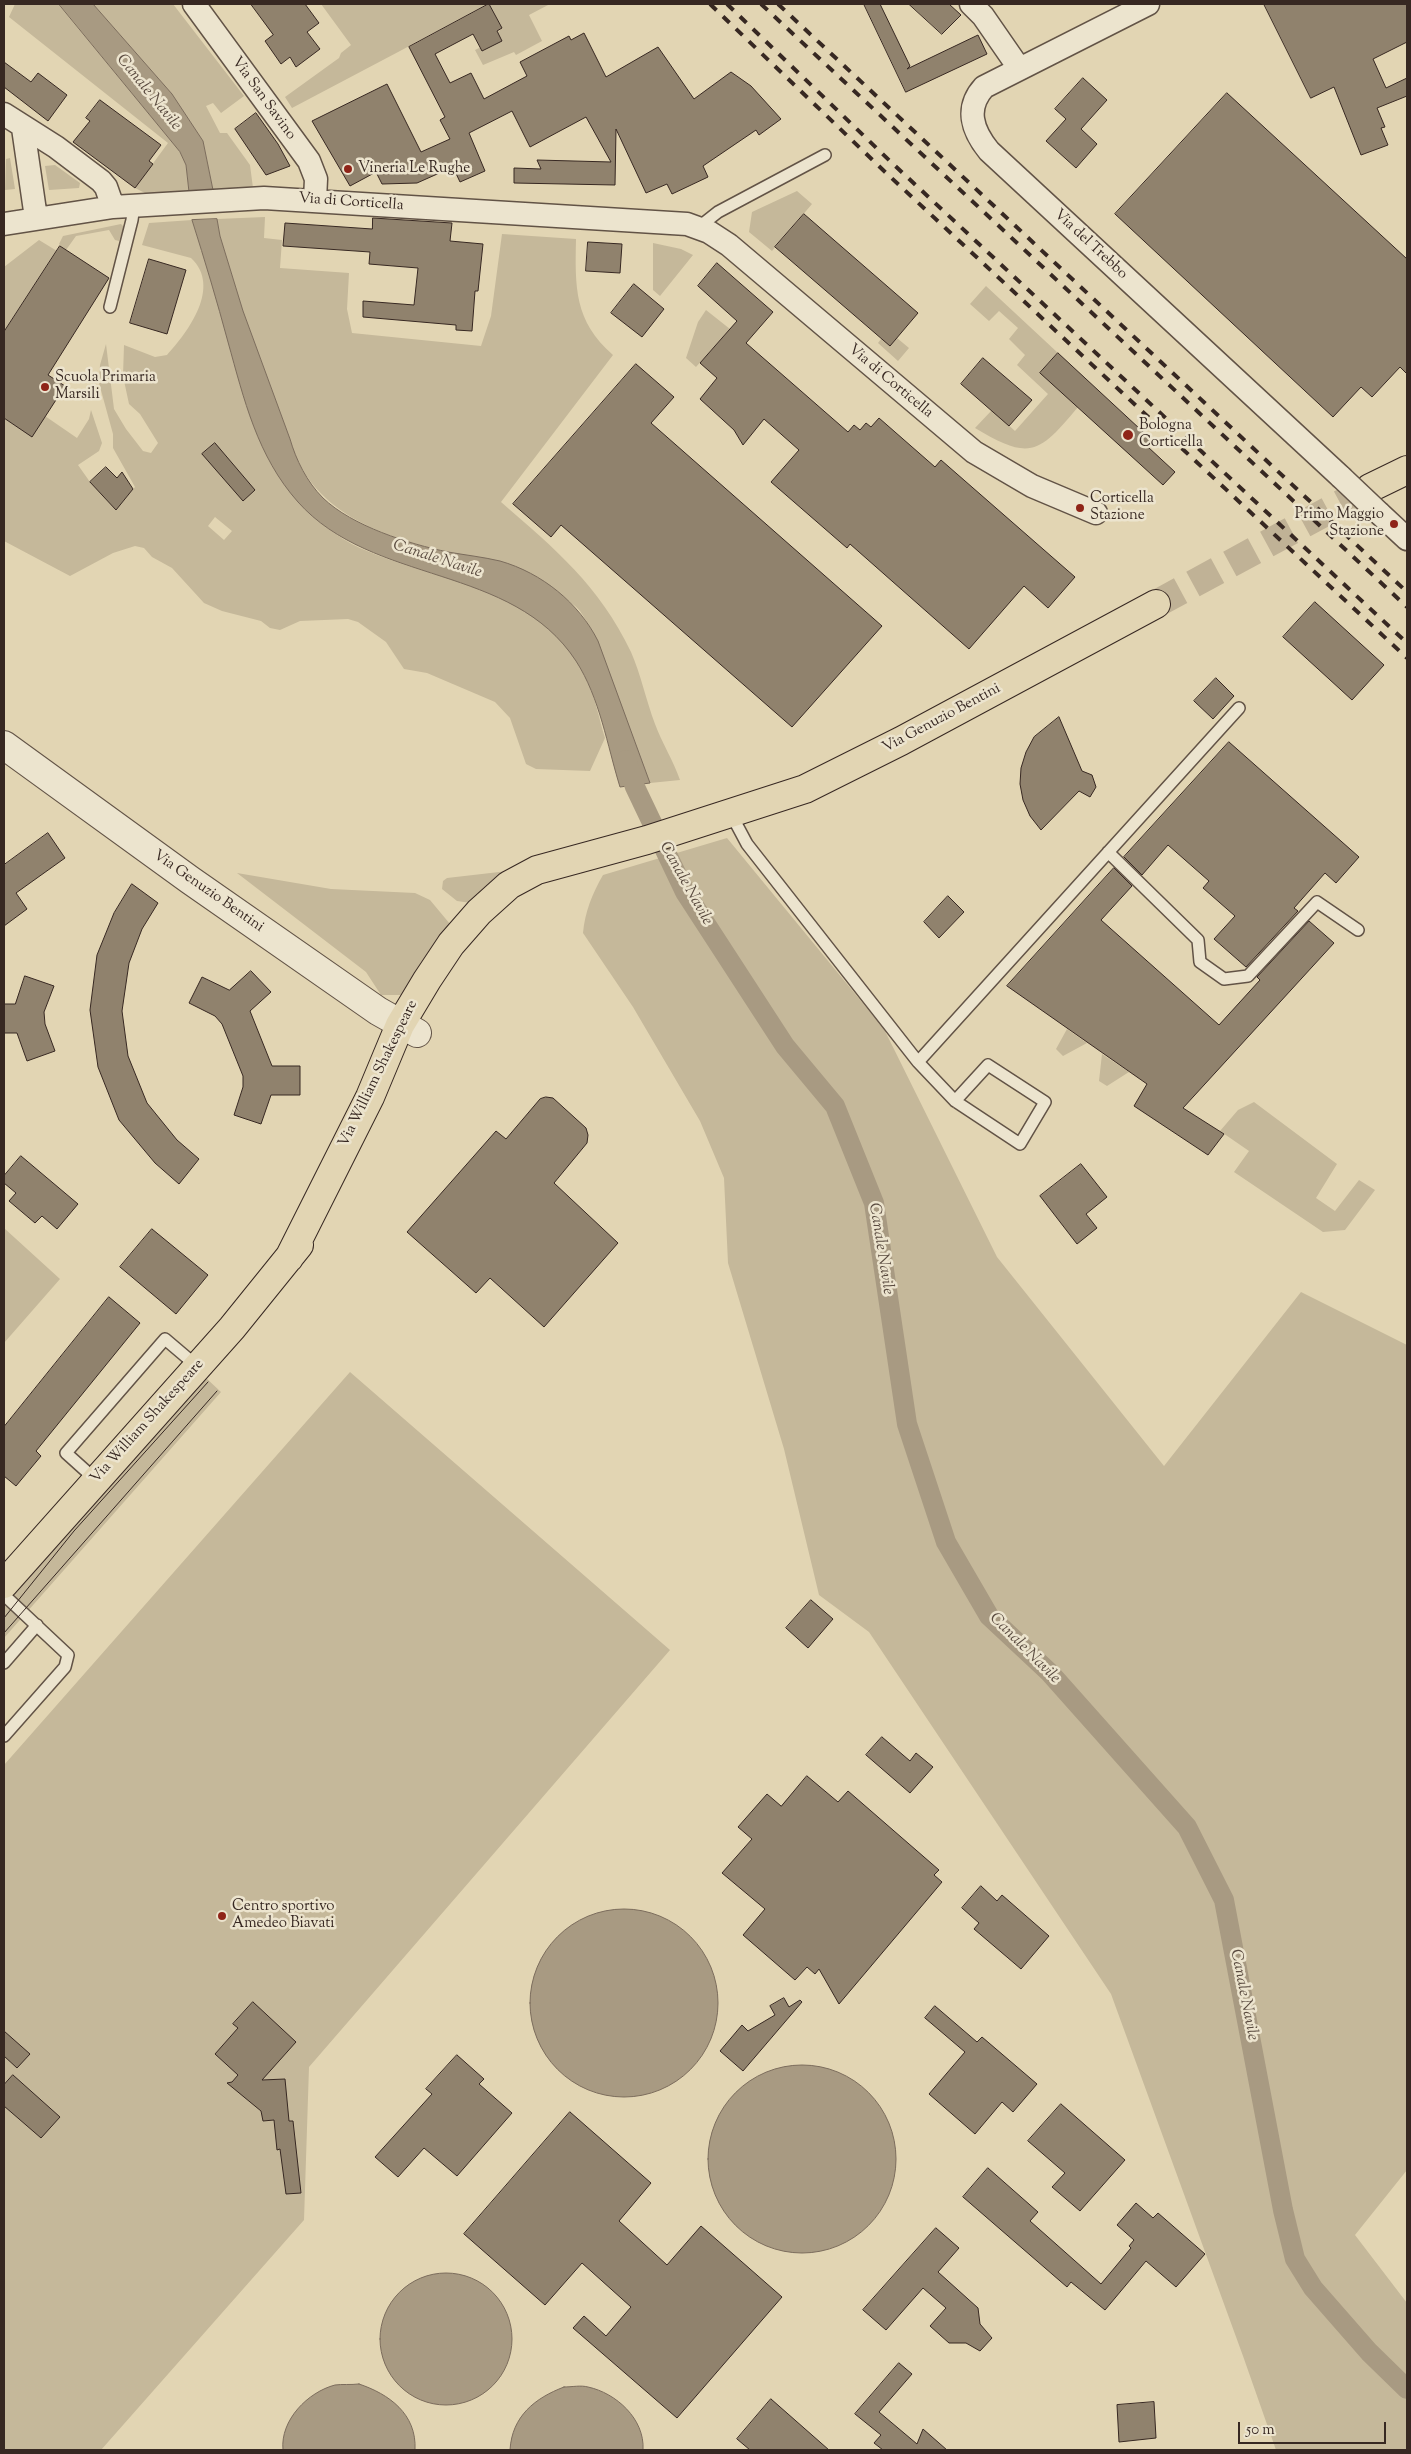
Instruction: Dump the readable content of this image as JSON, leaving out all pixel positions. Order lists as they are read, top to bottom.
{
  "streets": {
    "main road": ["Via Genuzio Bentini", "Via William Shakespeare"],
    "street": ["Via San Savino", "Via di Corticella", "Via del Trebbo"]
  },
  "crossings": [
    ["Via San Savino", "Via di Corticella"],
    ["Via Genuzio Bentini", "Via William Shakespeare"]
  ],
  "water": ["Canale Navile"],
  "places": [
    "Vineria Le Rughe",
    "Scuola Primaria Marsili",
    "Bologna Corticella",
    "Corticella Stazione",
    "Primo Maggio Stazione",
    "Centro sportivo Amedeo Biavati"
  ],
  "scale_bar": "50 m"
}
